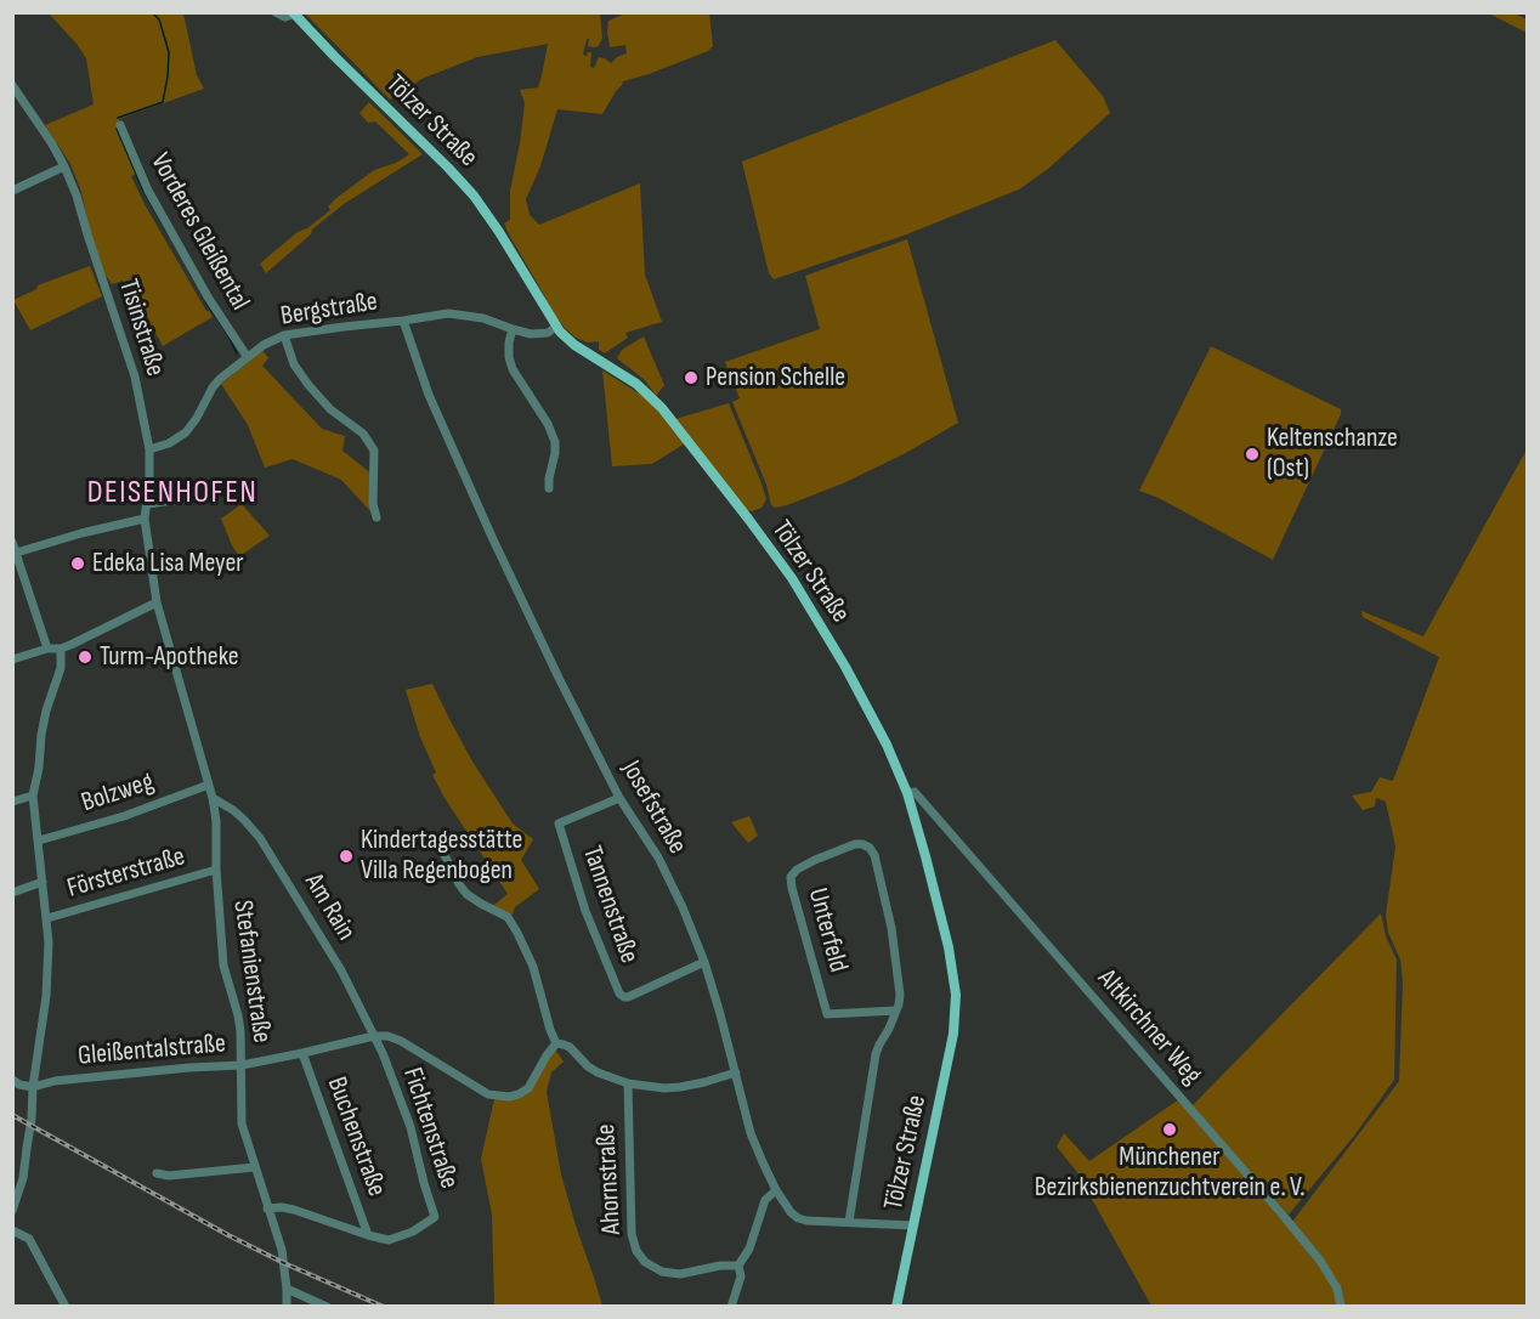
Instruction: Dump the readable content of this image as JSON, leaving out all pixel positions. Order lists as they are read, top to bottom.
{
  "streets": {
    "main road": ["Tölzer Straße"],
    "street": [
      "Vorderes Gleißental",
      "Bergstraße",
      "Tisinstraße",
      "Bolzweg",
      "Josefstraße",
      "Försterstraße",
      "Tannenstraße",
      "Am Rain",
      "Unterfeld",
      "Stefanienstraße",
      "Altkirchner Weg",
      "Gleißentalstraße",
      "Fichtenstraße",
      "Buchenstraße",
      "Ahornstraße"
    ]
  },
  "crossings": [
    ["Tölzer Straße", "Bergstraße"],
    ["Tölzer Straße", "Josefstraße"],
    ["Tölzer Straße", "Altkirchner Weg"],
    ["Vorderes Gleißental", "Bergstraße"],
    ["Bergstraße", "Tisinstraße"],
    ["Bergstraße", "Josefstraße"],
    ["Tisinstraße", "Stefanienstraße"],
    ["Bolzweg", "Stefanienstraße"],
    ["Josefstraße", "Tannenstraße"],
    ["Försterstraße", "Stefanienstraße"],
    ["Am Rain", "Stefanienstraße"],
    ["Am Rain", "Gleißentalstraße"],
    ["Am Rain", "Fichtenstraße"],
    ["Stefanienstraße", "Gleißentalstraße"],
    ["Gleißentalstraße", "Fichtenstraße"],
    ["Gleißentalstraße", "Buchenstraße"],
    ["Fichtenstraße", "Buchenstraße"]
  ],
  "districts": ["DEISENHOFEN"],
  "places": [
    "Pension Schelle",
    "Keltenschanze (Ost)",
    "Edeka Lisa Meyer",
    "Turm-Apotheke",
    "Kindertagesstätte Villa Regenbogen",
    "Münchener Bezirksbienenzuchtverein e. V."
  ]
}
